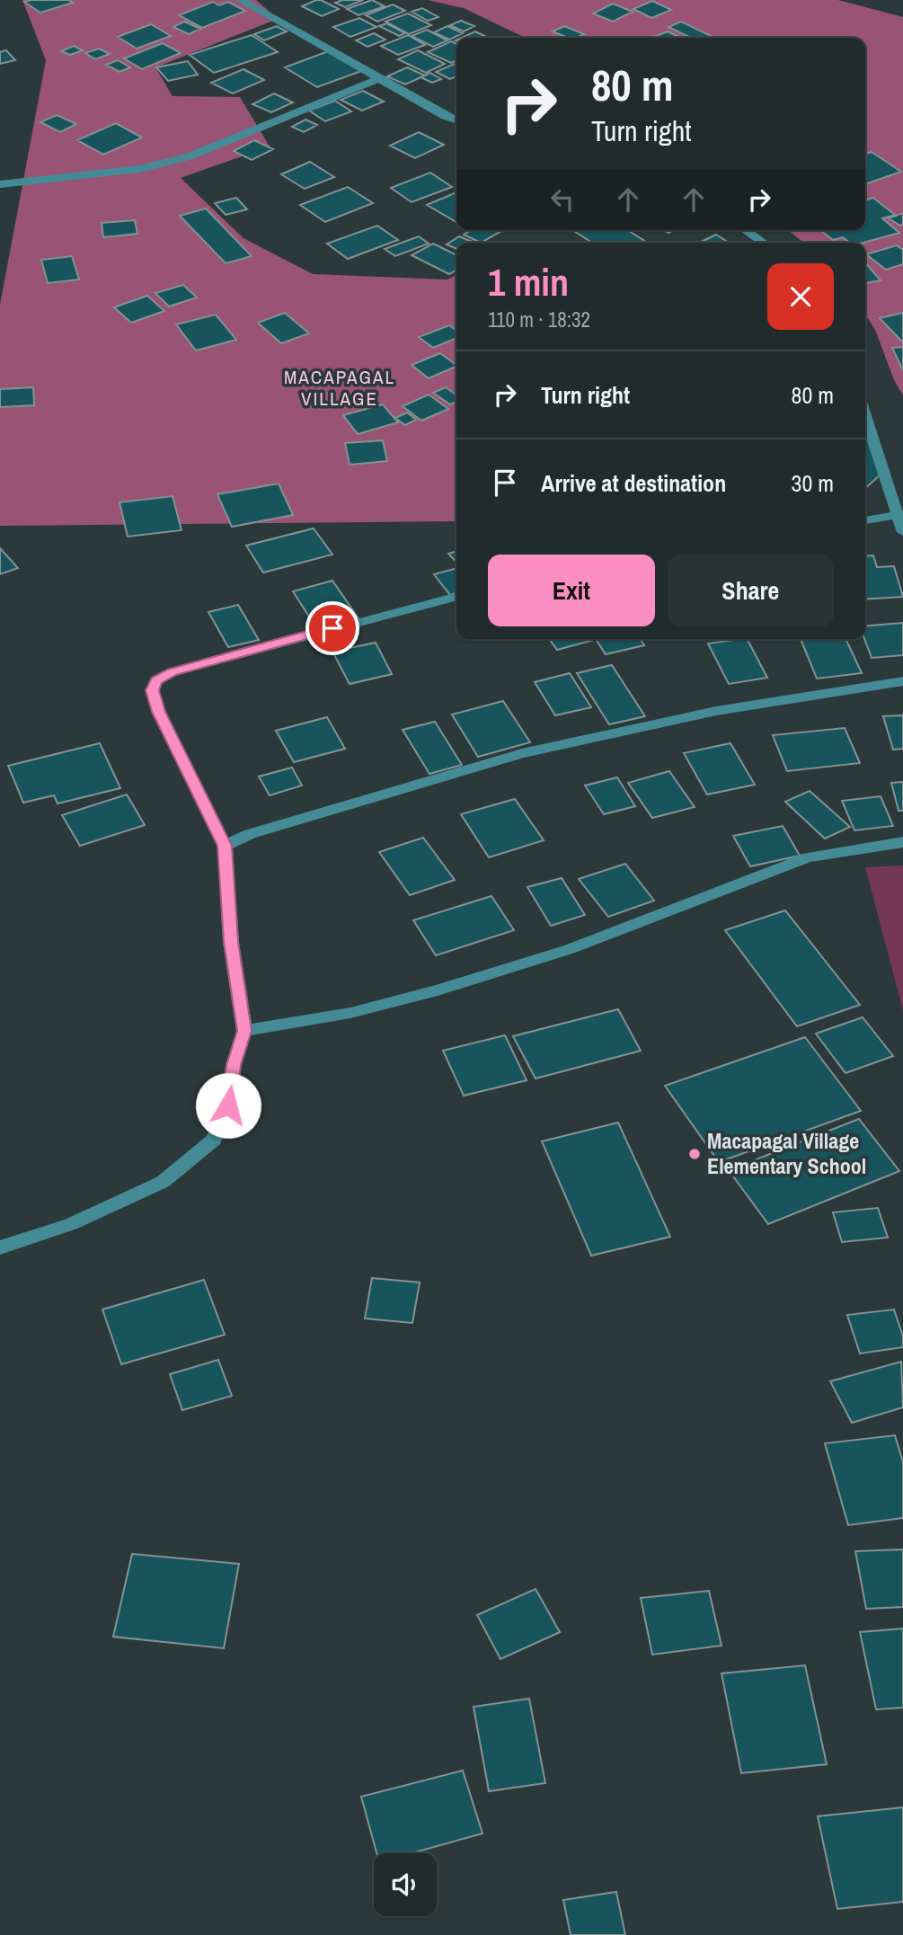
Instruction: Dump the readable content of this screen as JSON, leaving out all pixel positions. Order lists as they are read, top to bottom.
{
  "districts": ["MACAPAGAL VILLAGE"],
  "places": ["Macapagal Village Elementary School"],
  "page": {
    "turn": ["80 m", "Turn right"],
    "heading": ["1 min", "110 m · 18:32"],
    "list": [
      {
        "name": "Turn right",
        "value": "80 m"
      },
      {
        "name": "Arrive at destination",
        "value": "30 m"
      }
    ],
    "buttons": ["Exit", "Share"]
  }
}
